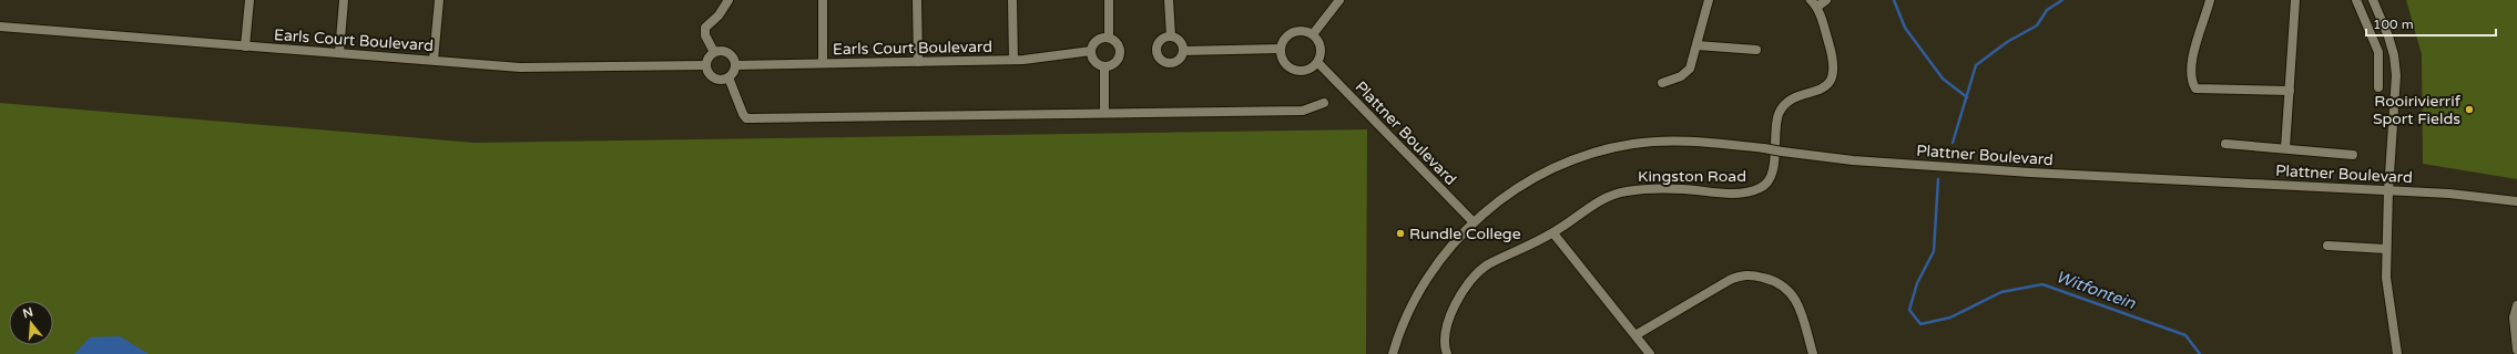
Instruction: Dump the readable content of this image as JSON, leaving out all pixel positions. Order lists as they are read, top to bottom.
{
  "streets": {
    "street": ["Earls Court Boulevard", "Plattner Boulevard", "Kingston Road"]
  },
  "water": ["Witfontein"],
  "places": ["Rooirivierrif Sport Fields", "Rundle College"],
  "scale_bar": "100 m",
  "north": "top"
}
